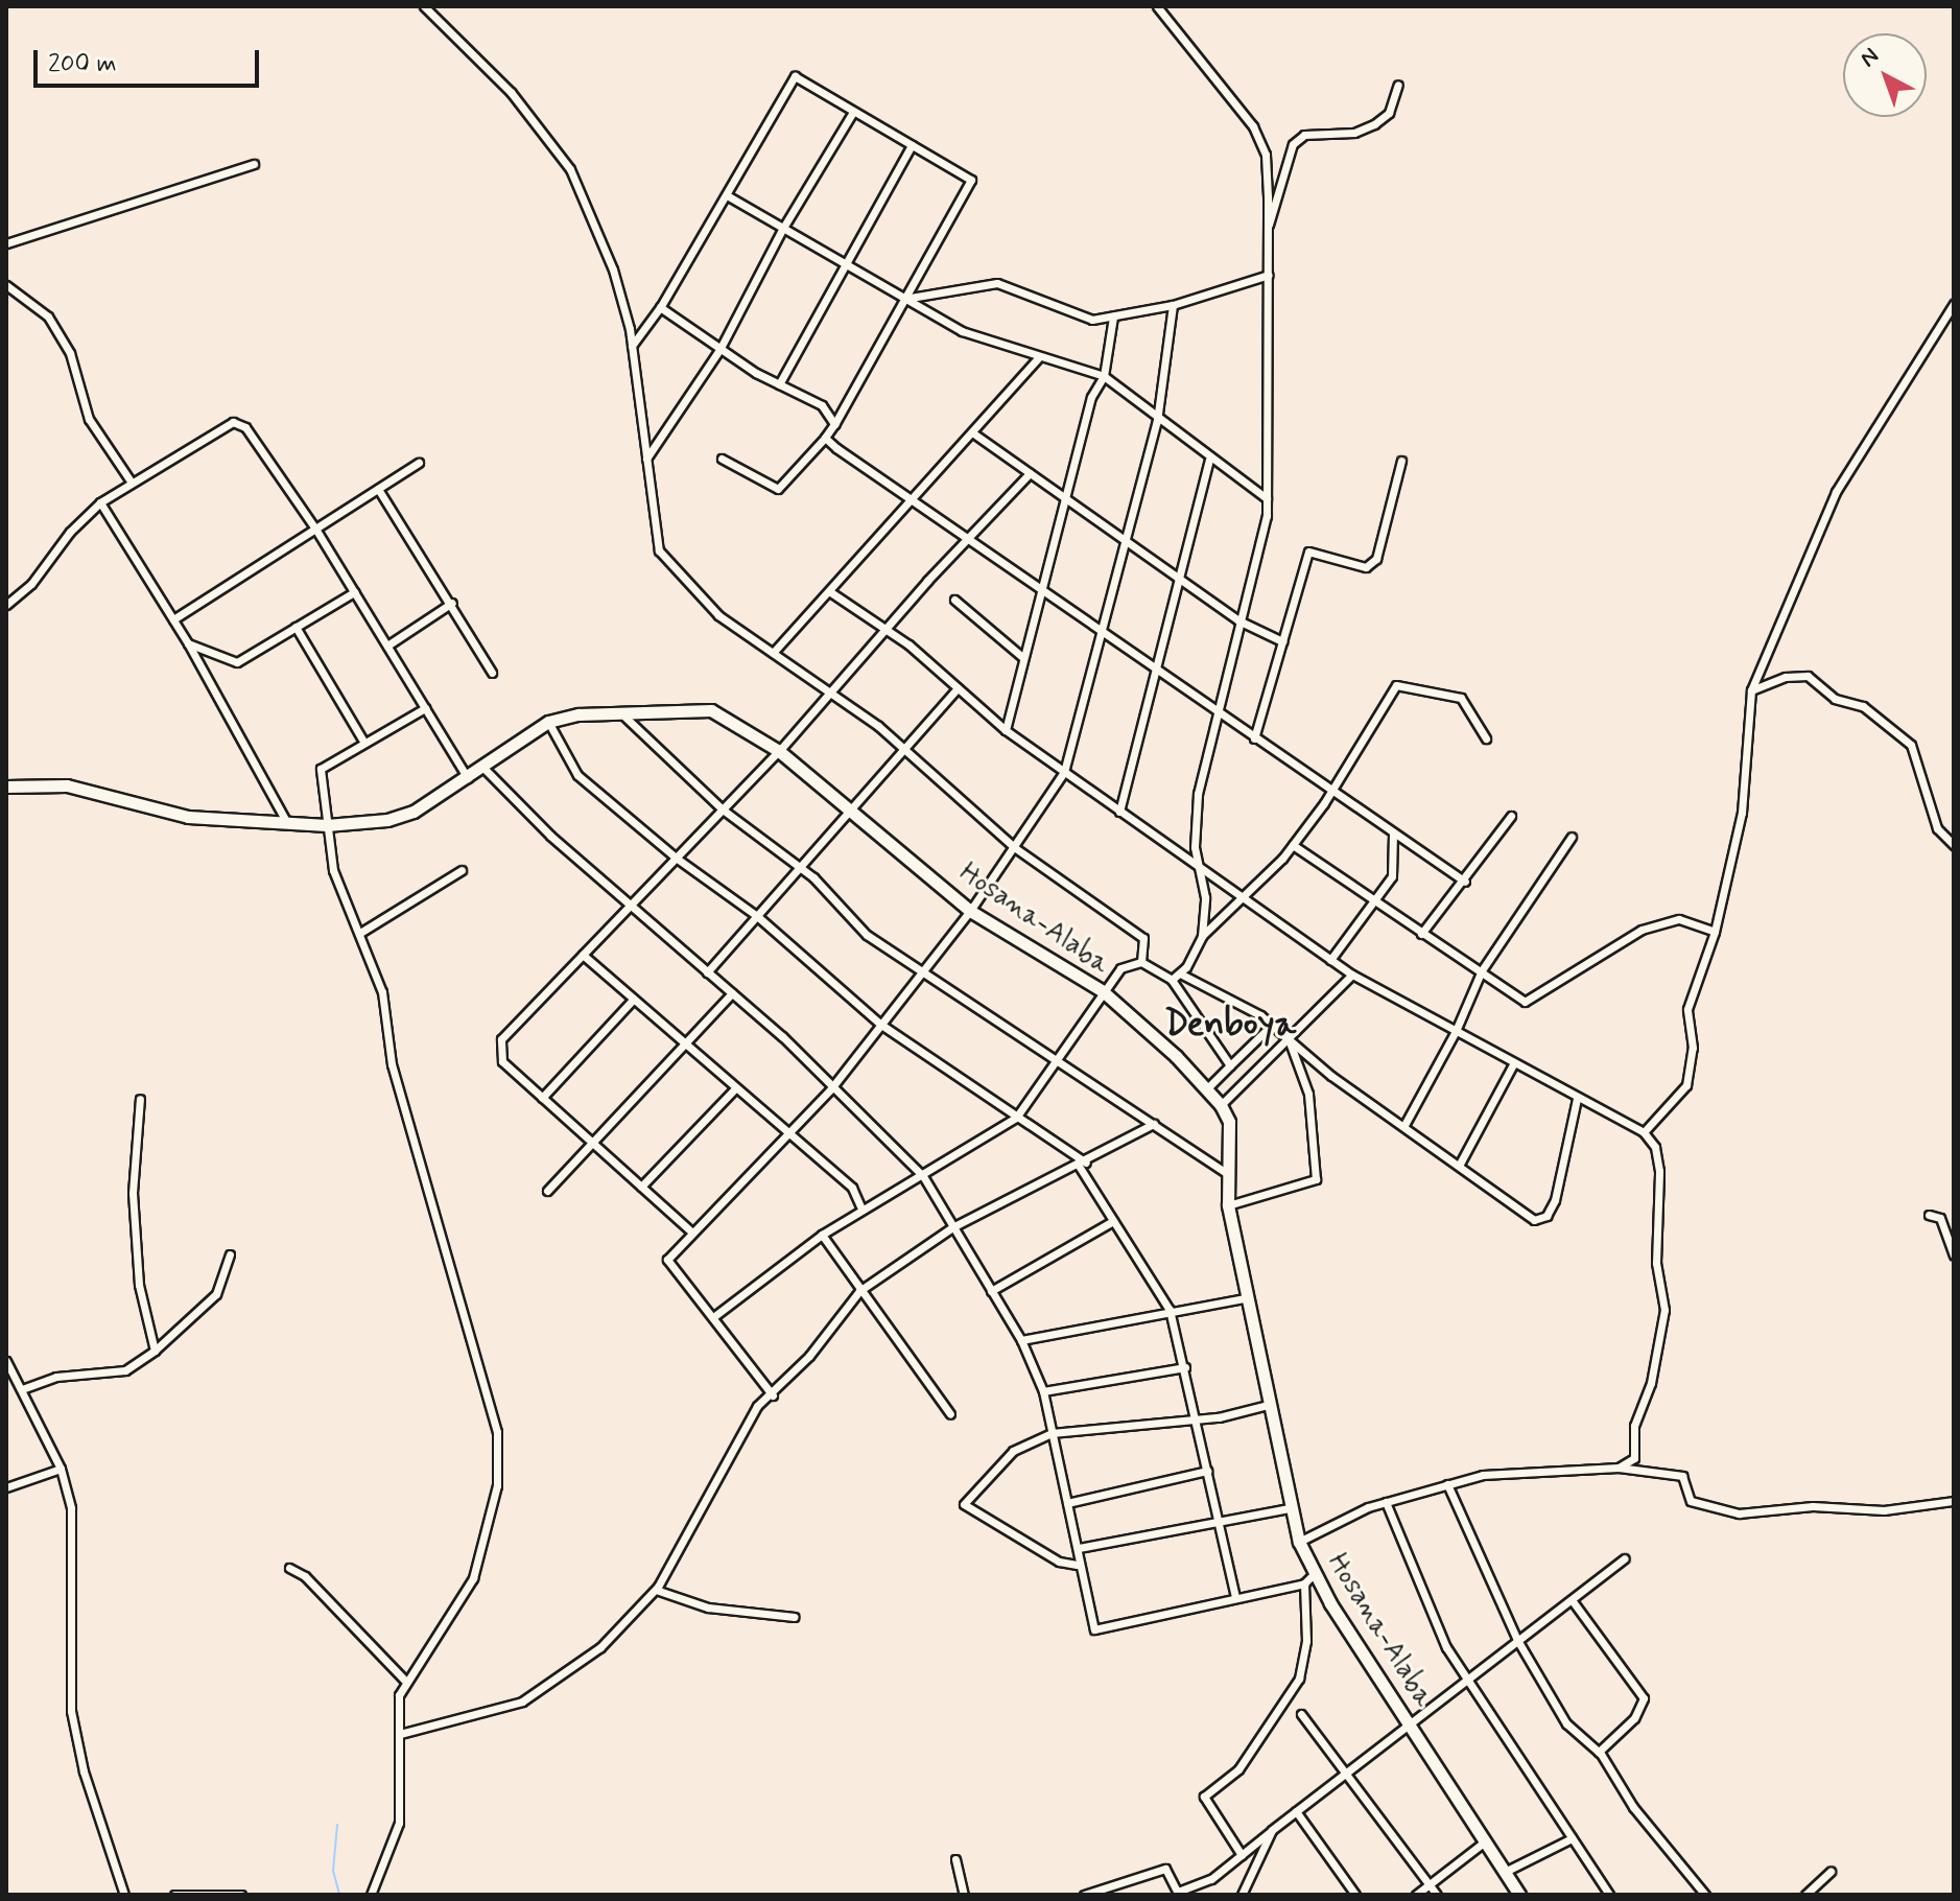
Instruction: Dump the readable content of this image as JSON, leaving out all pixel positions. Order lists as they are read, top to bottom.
{
  "streets": {
    "main road": ["Hosana-Alaba"]
  },
  "districts": ["Denboya"],
  "scale_bar": "200 m",
  "north": "top left"
}
